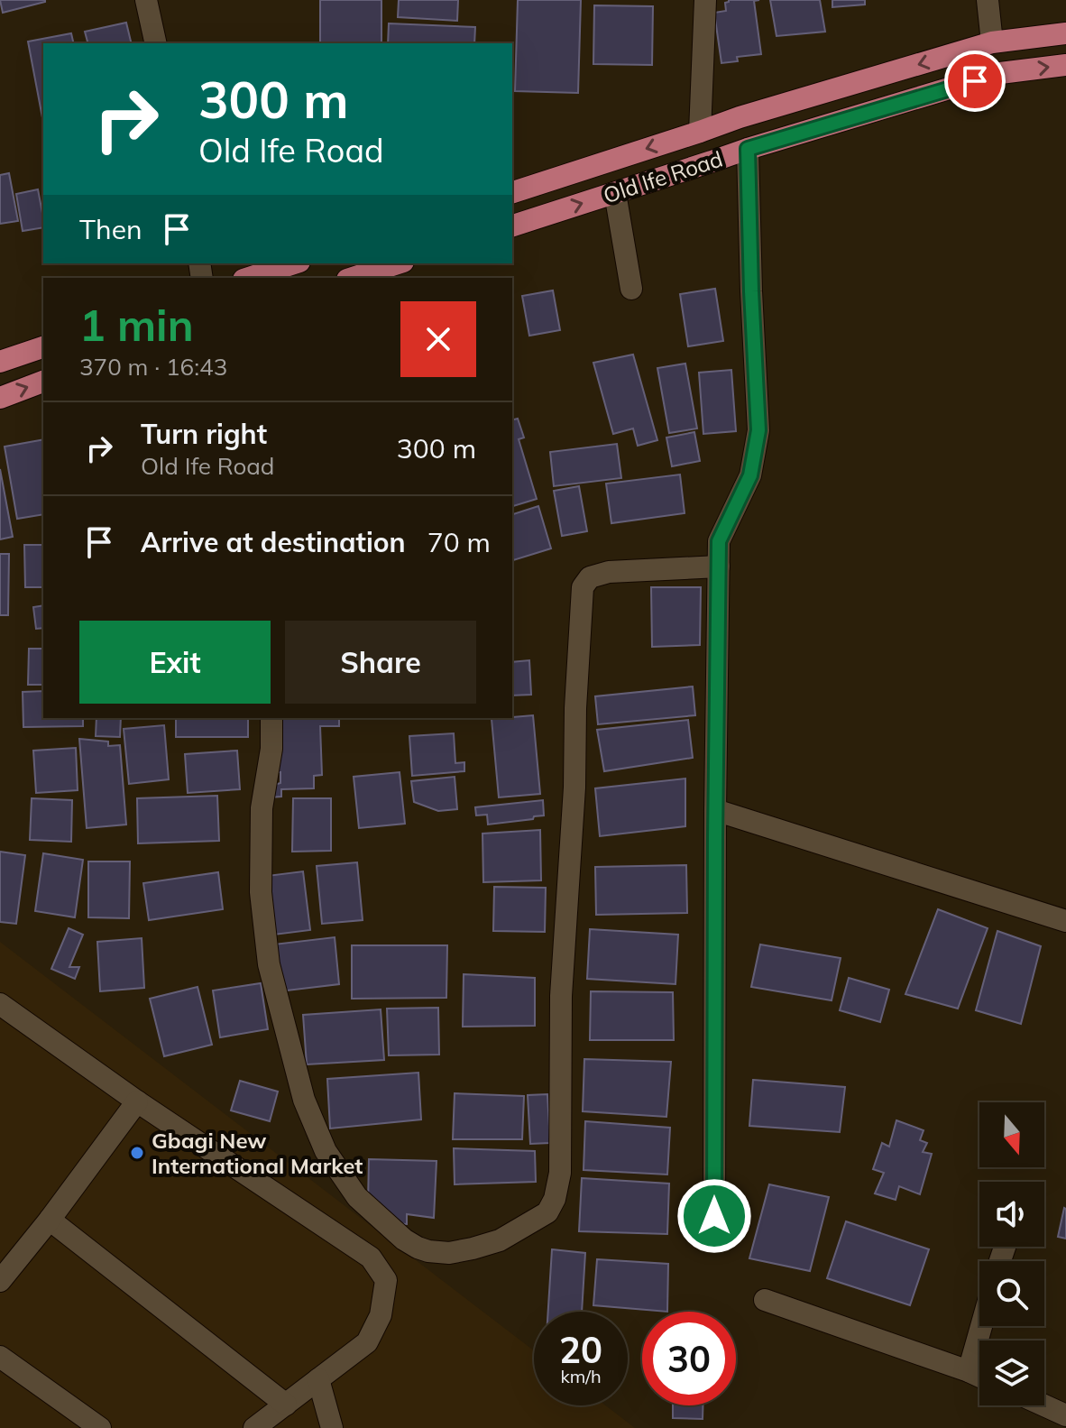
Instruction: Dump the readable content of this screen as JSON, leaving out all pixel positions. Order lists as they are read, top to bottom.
{
  "streets": {
    "main road": ["Old Ife Road"]
  },
  "places": ["Gbagi New International Market"],
  "north": "bottom",
  "page": {
    "turn": ["300 m", "Old Ife Road"],
    "then": "Then",
    "heading": ["1 min", "370 m · 16:43"],
    "list": [
      {
        "name": "Turn right",
        "note": "Old Ife Road",
        "value": "300 m"
      },
      {
        "name": "Arrive at destination",
        "value": "70 m"
      }
    ],
    "buttons": ["Exit", "Share"],
    "speed": "20 km/h",
    "limit": "30"
  }
}
